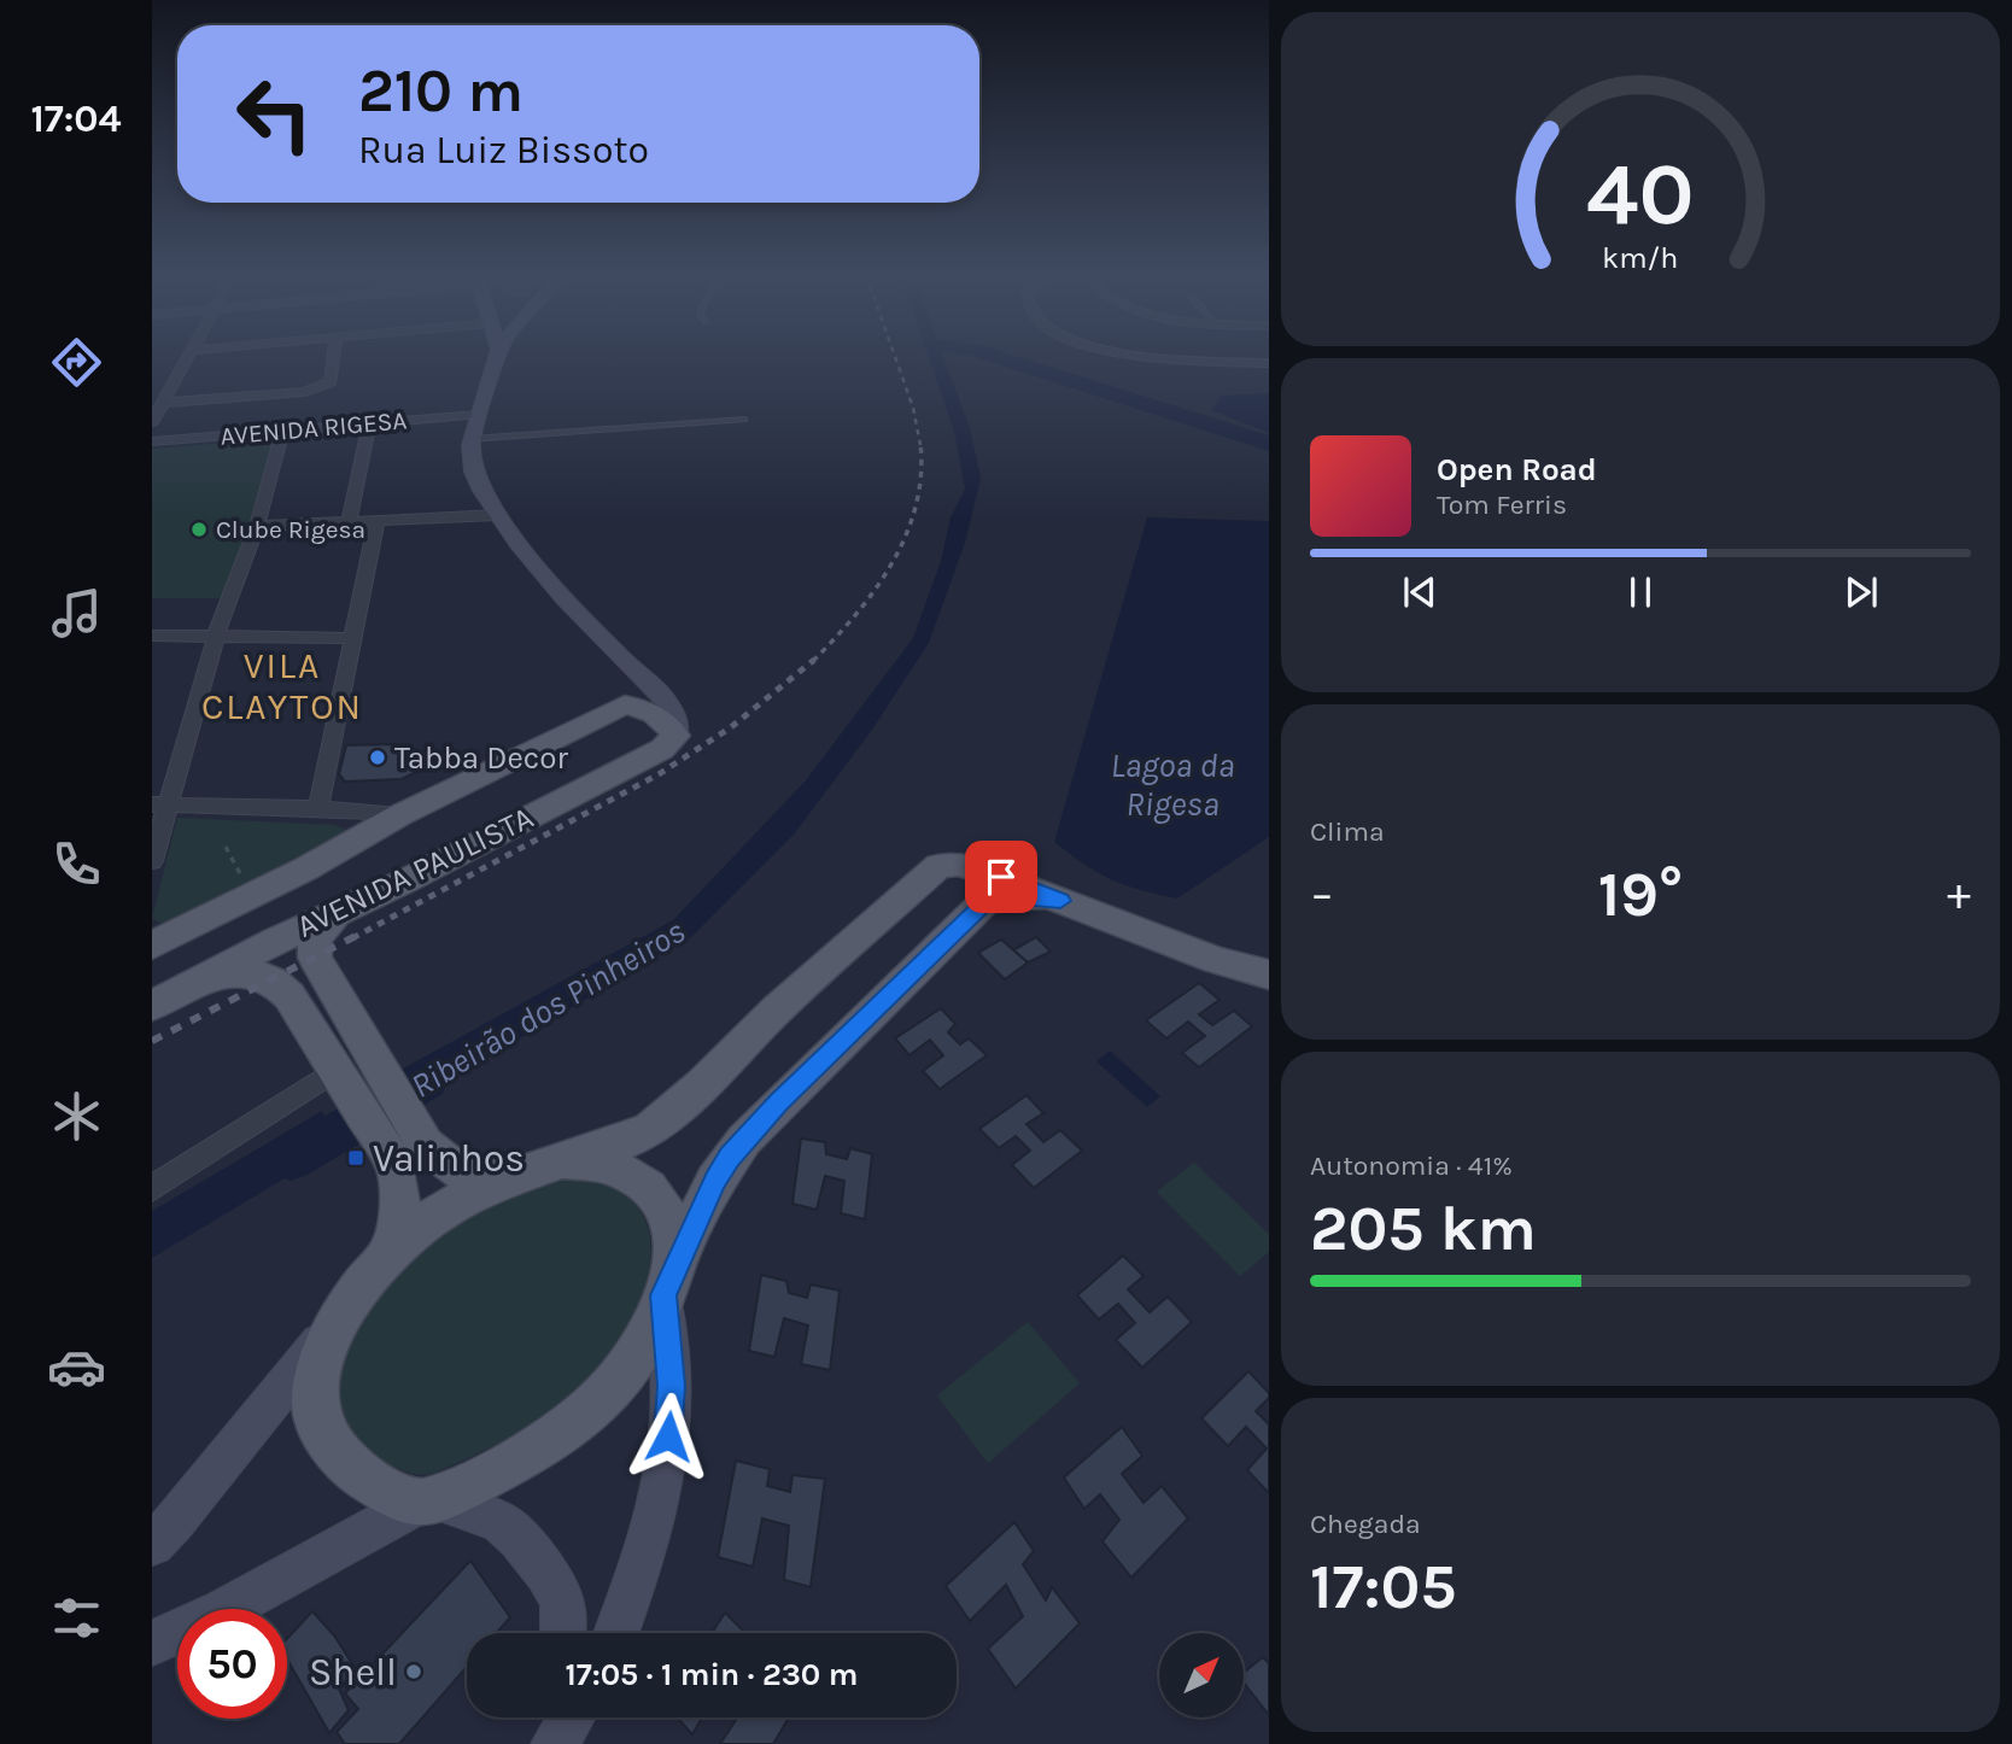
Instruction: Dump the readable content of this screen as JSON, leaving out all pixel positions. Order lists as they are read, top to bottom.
{
  "streets": {
    "main road": ["AVENIDA PAULISTA"],
    "street": ["AVENIDA RIGESA"]
  },
  "districts": ["VILA CLAYTON"],
  "water": ["Lagoa da Rigesa", "Ribeirão dos Pinheiros"],
  "places": {
    "other": ["Clube Rigesa", "Tabba Decor", "Shell"],
    "transit": ["Valinhos"]
  },
  "north": "top right",
  "page": {
    "tabs": "17:04",
    "turn": ["210 m", "Rua Luiz Bissoto"],
    "song": ["Open Road", "Tom Ferris"],
    "tile": [
      "Clima",
      ["Autonomia · 41%", "205 km"],
      ["Chegada", "17:05"]
    ],
    "heat": ["−", "19°", "+"],
    "limit": "50",
    "trip": "17:05 · 1 min · 230 m",
    "gauge": ["40", "km/h"]
  }
}
